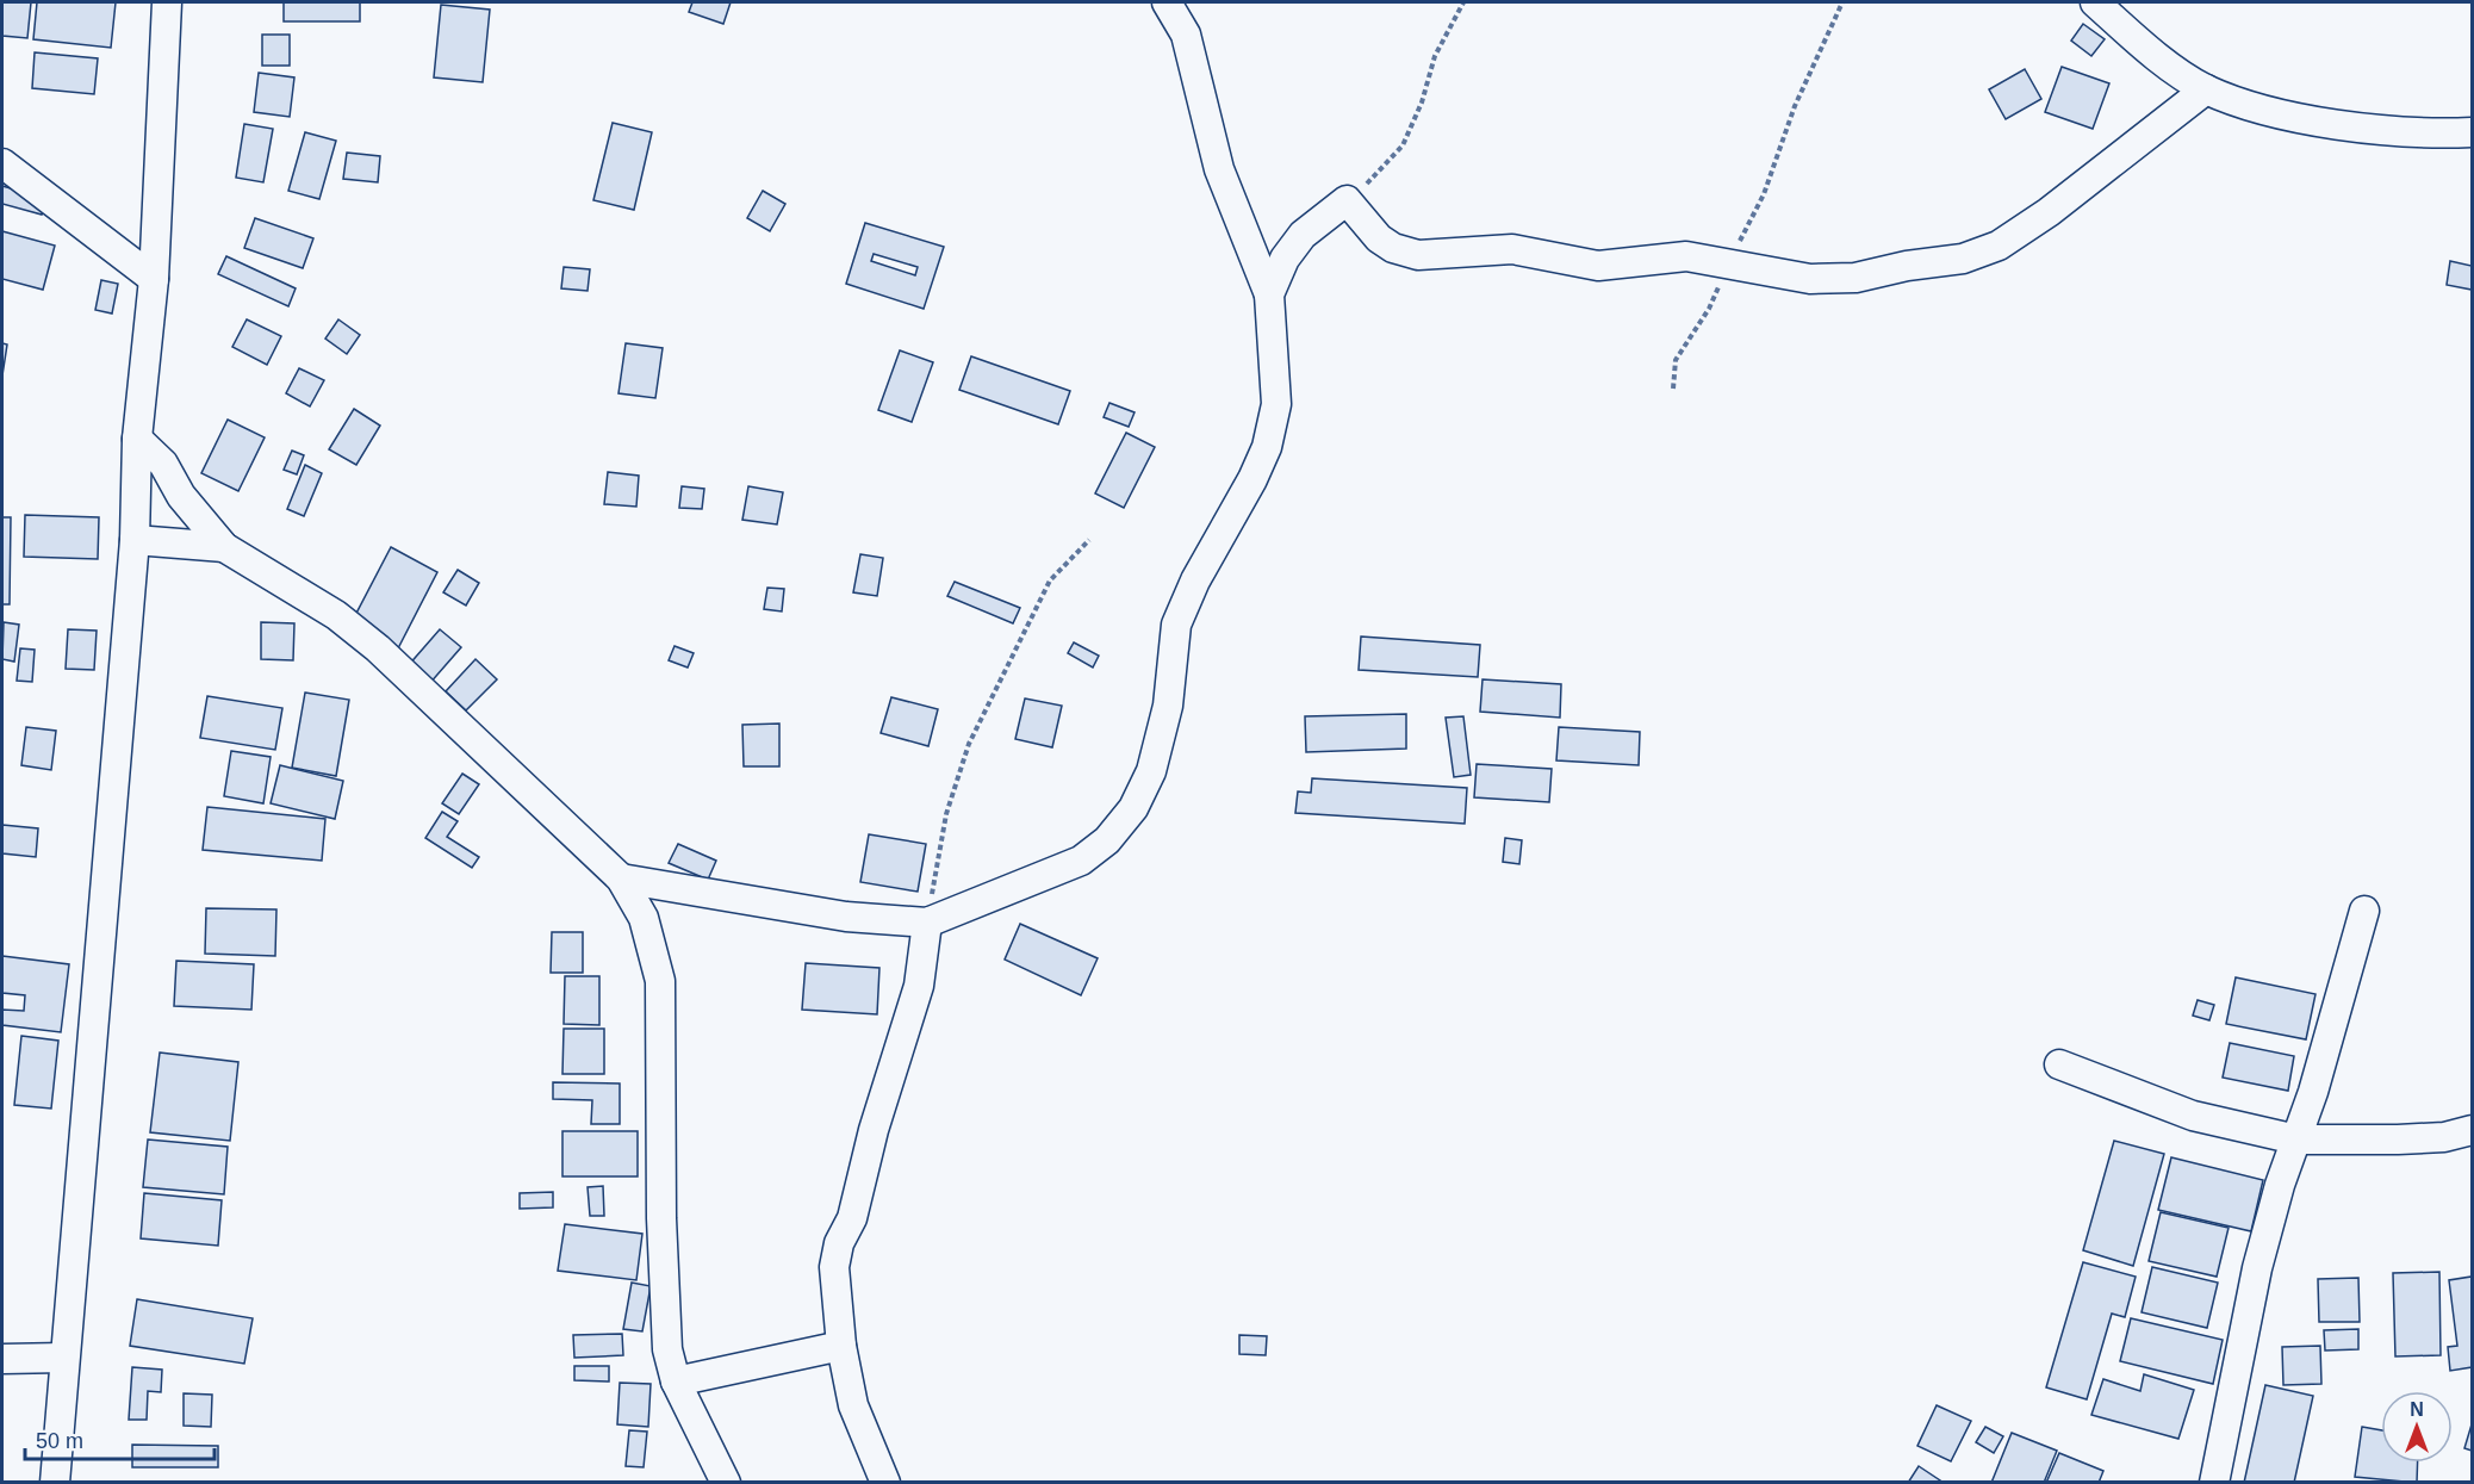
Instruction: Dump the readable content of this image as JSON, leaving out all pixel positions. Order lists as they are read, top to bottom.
{
  "scale_bar": "50 m",
  "north": "top"
}
